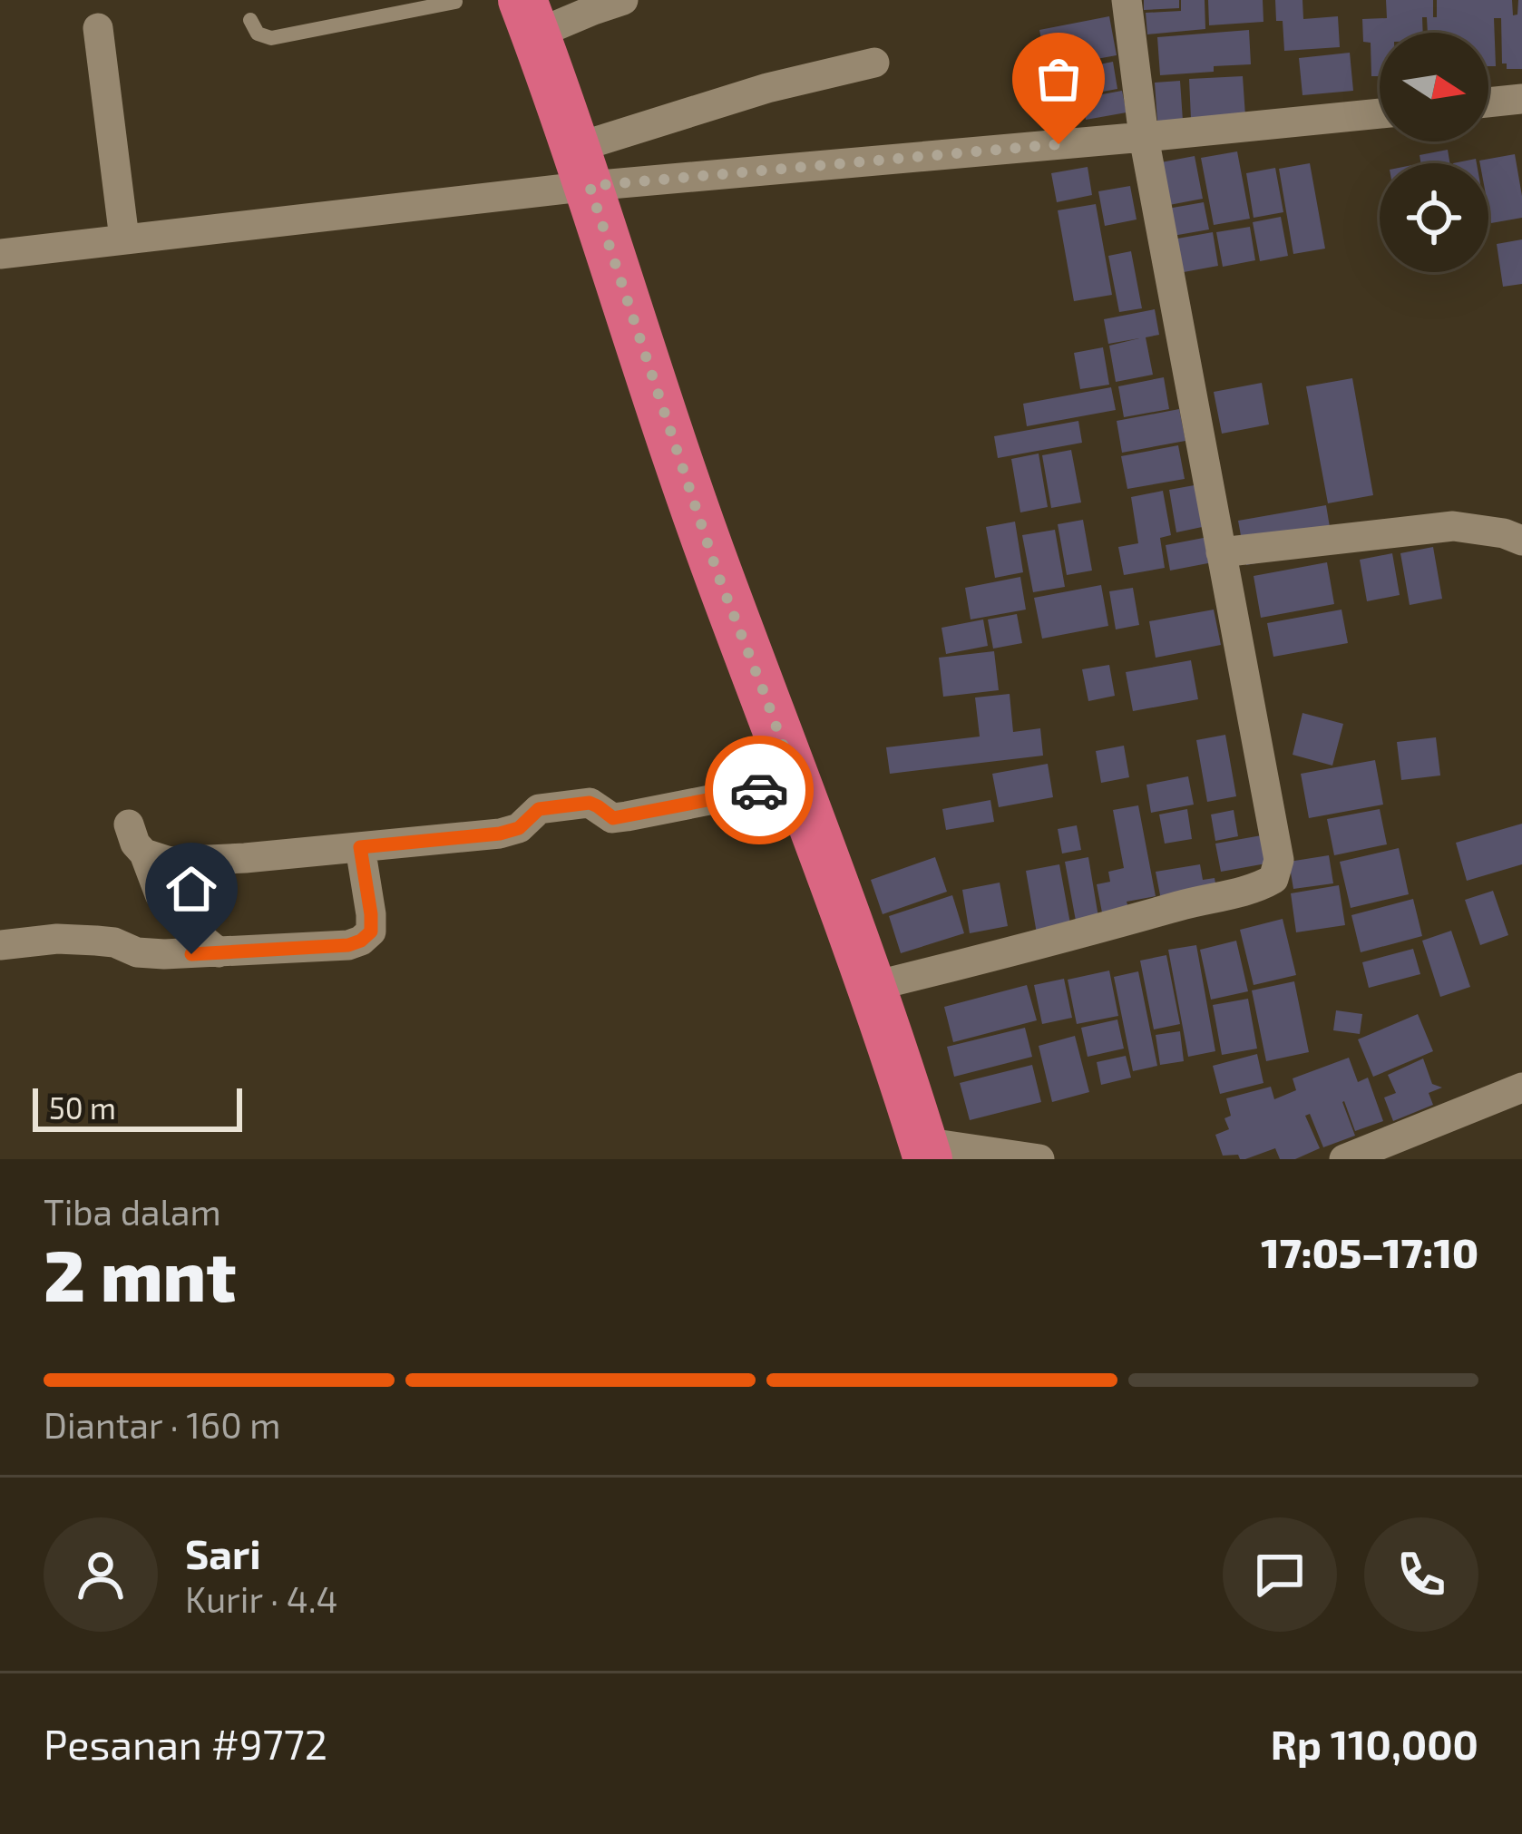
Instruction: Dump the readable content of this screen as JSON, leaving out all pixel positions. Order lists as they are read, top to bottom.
{
  "scale_bar": "50 m",
  "north": "right",
  "page": {
    "scale": "50 m",
    "heading": ["2 mnt", "Tiba dalam", "17:05–17:10"],
    "panel": [
      "Sari",
      "Kurir · 4.4",
      "Pesanan #9772",
      "Rp 110,000"
    ],
    "bar": "Diantar · 160 m"
  }
}
